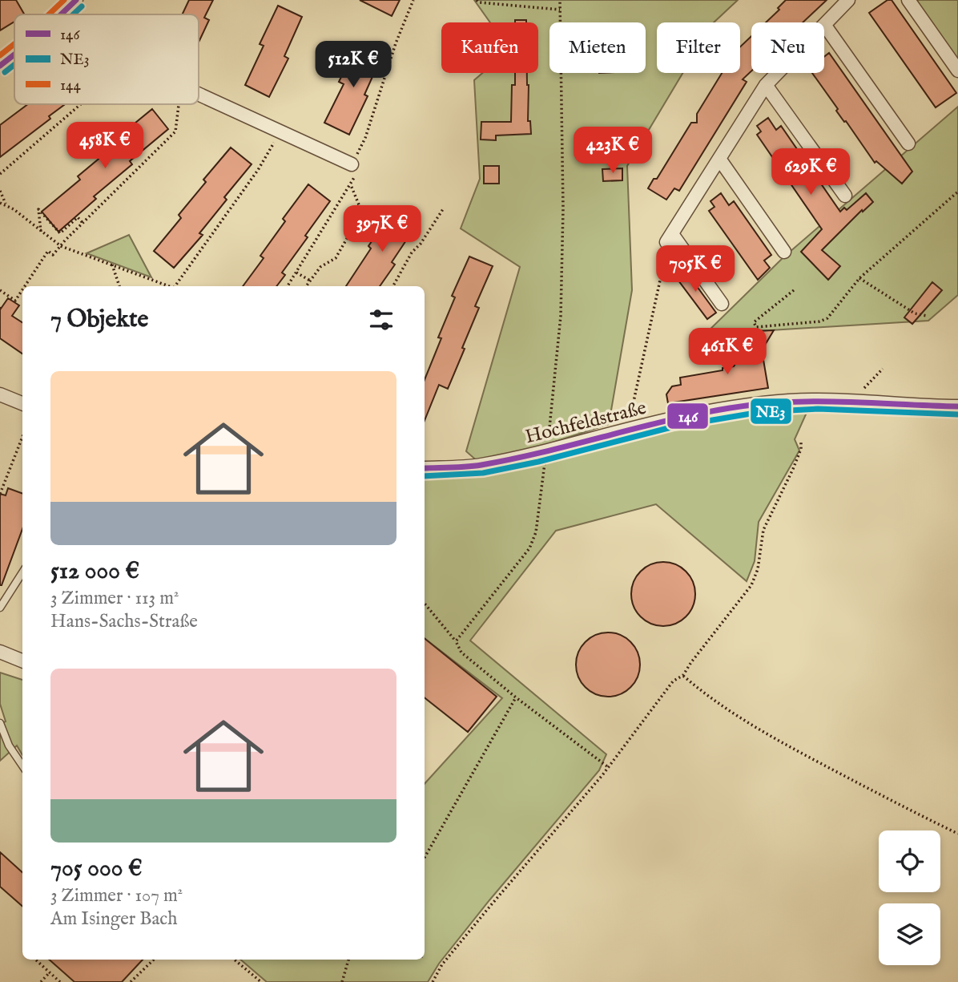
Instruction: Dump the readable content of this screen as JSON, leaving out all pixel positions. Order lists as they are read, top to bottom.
{
  "streets": {
    "street": ["Hochfeldstraße"]
  },
  "lines": ["transit line 146", "transit line 144", "transit line NE3"],
  "legend": ["146", "NE3", "144"],
  "page": {
    "chip": [
      "Kaufen",
      "Mieten",
      "Filter",
      "Neu"
    ],
    "price": [
      "512K €",
      "458K €",
      "423K €",
      "629K €",
      "397K €",
      "705K €",
      "461K €"
    ],
    "heading": "7 Objekte",
    "list": [
      {
        "name": "512 000 €",
        "note": "3 Zimmer · 113 m² · Hans-Sachs-Straße"
      },
      {
        "name": "705 000 €",
        "note": "3 Zimmer · 107 m² · Am Isinger Bach"
      }
    ]
  }
}
